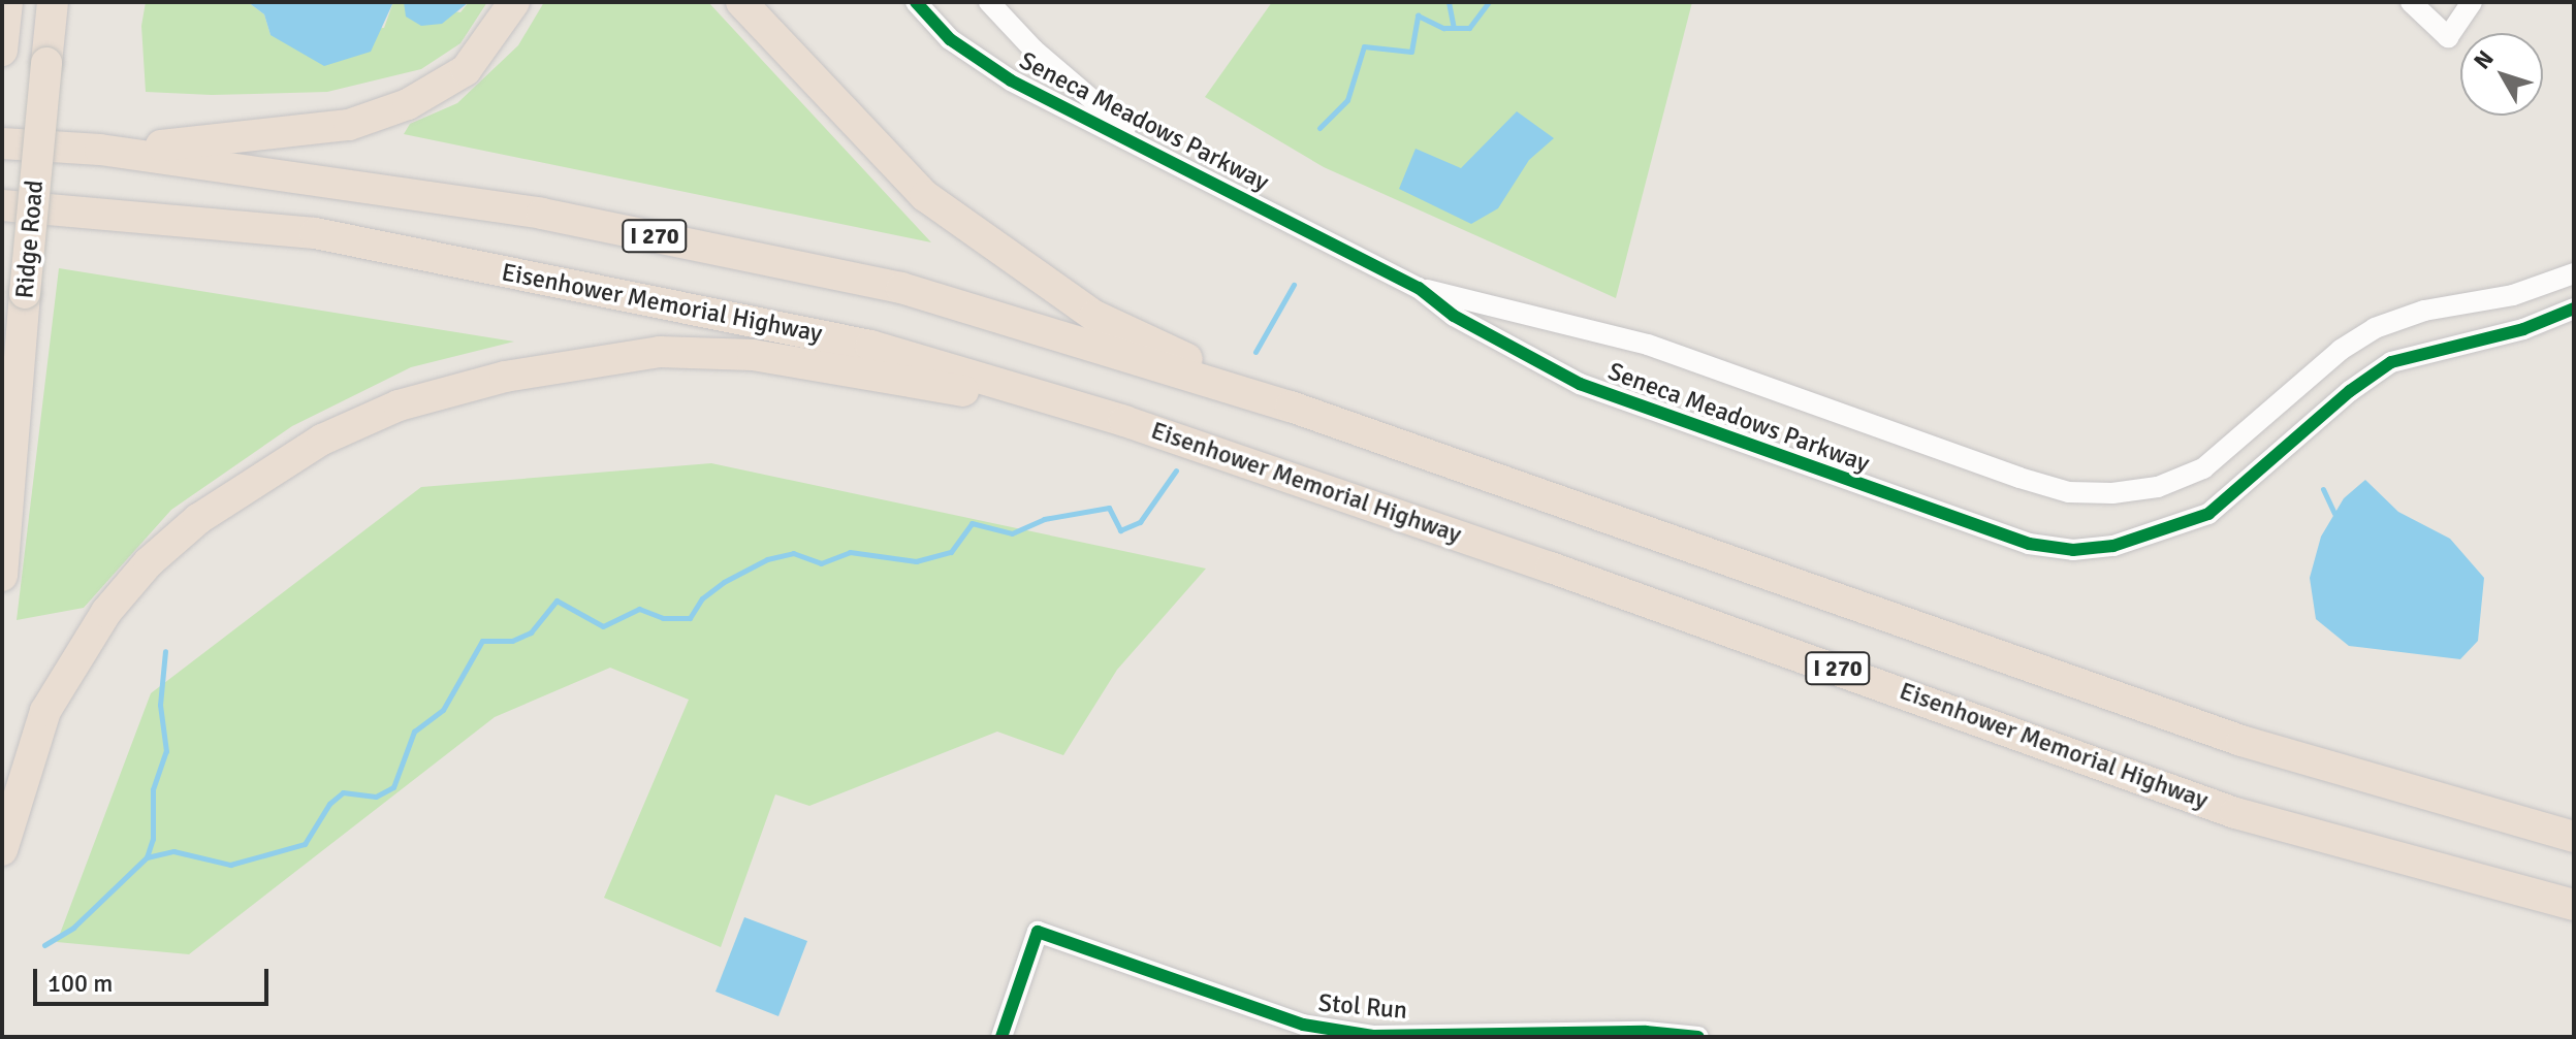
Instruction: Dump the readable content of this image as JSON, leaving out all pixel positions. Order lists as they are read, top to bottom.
{
  "streets": {
    "highway": ["I 270", "Ridge Road", "Eisenhower Memorial Highway"],
    "street": ["Seneca Meadows Parkway", "Stol Run"]
  },
  "scale_bar": "100 m",
  "north": "top left"
}
